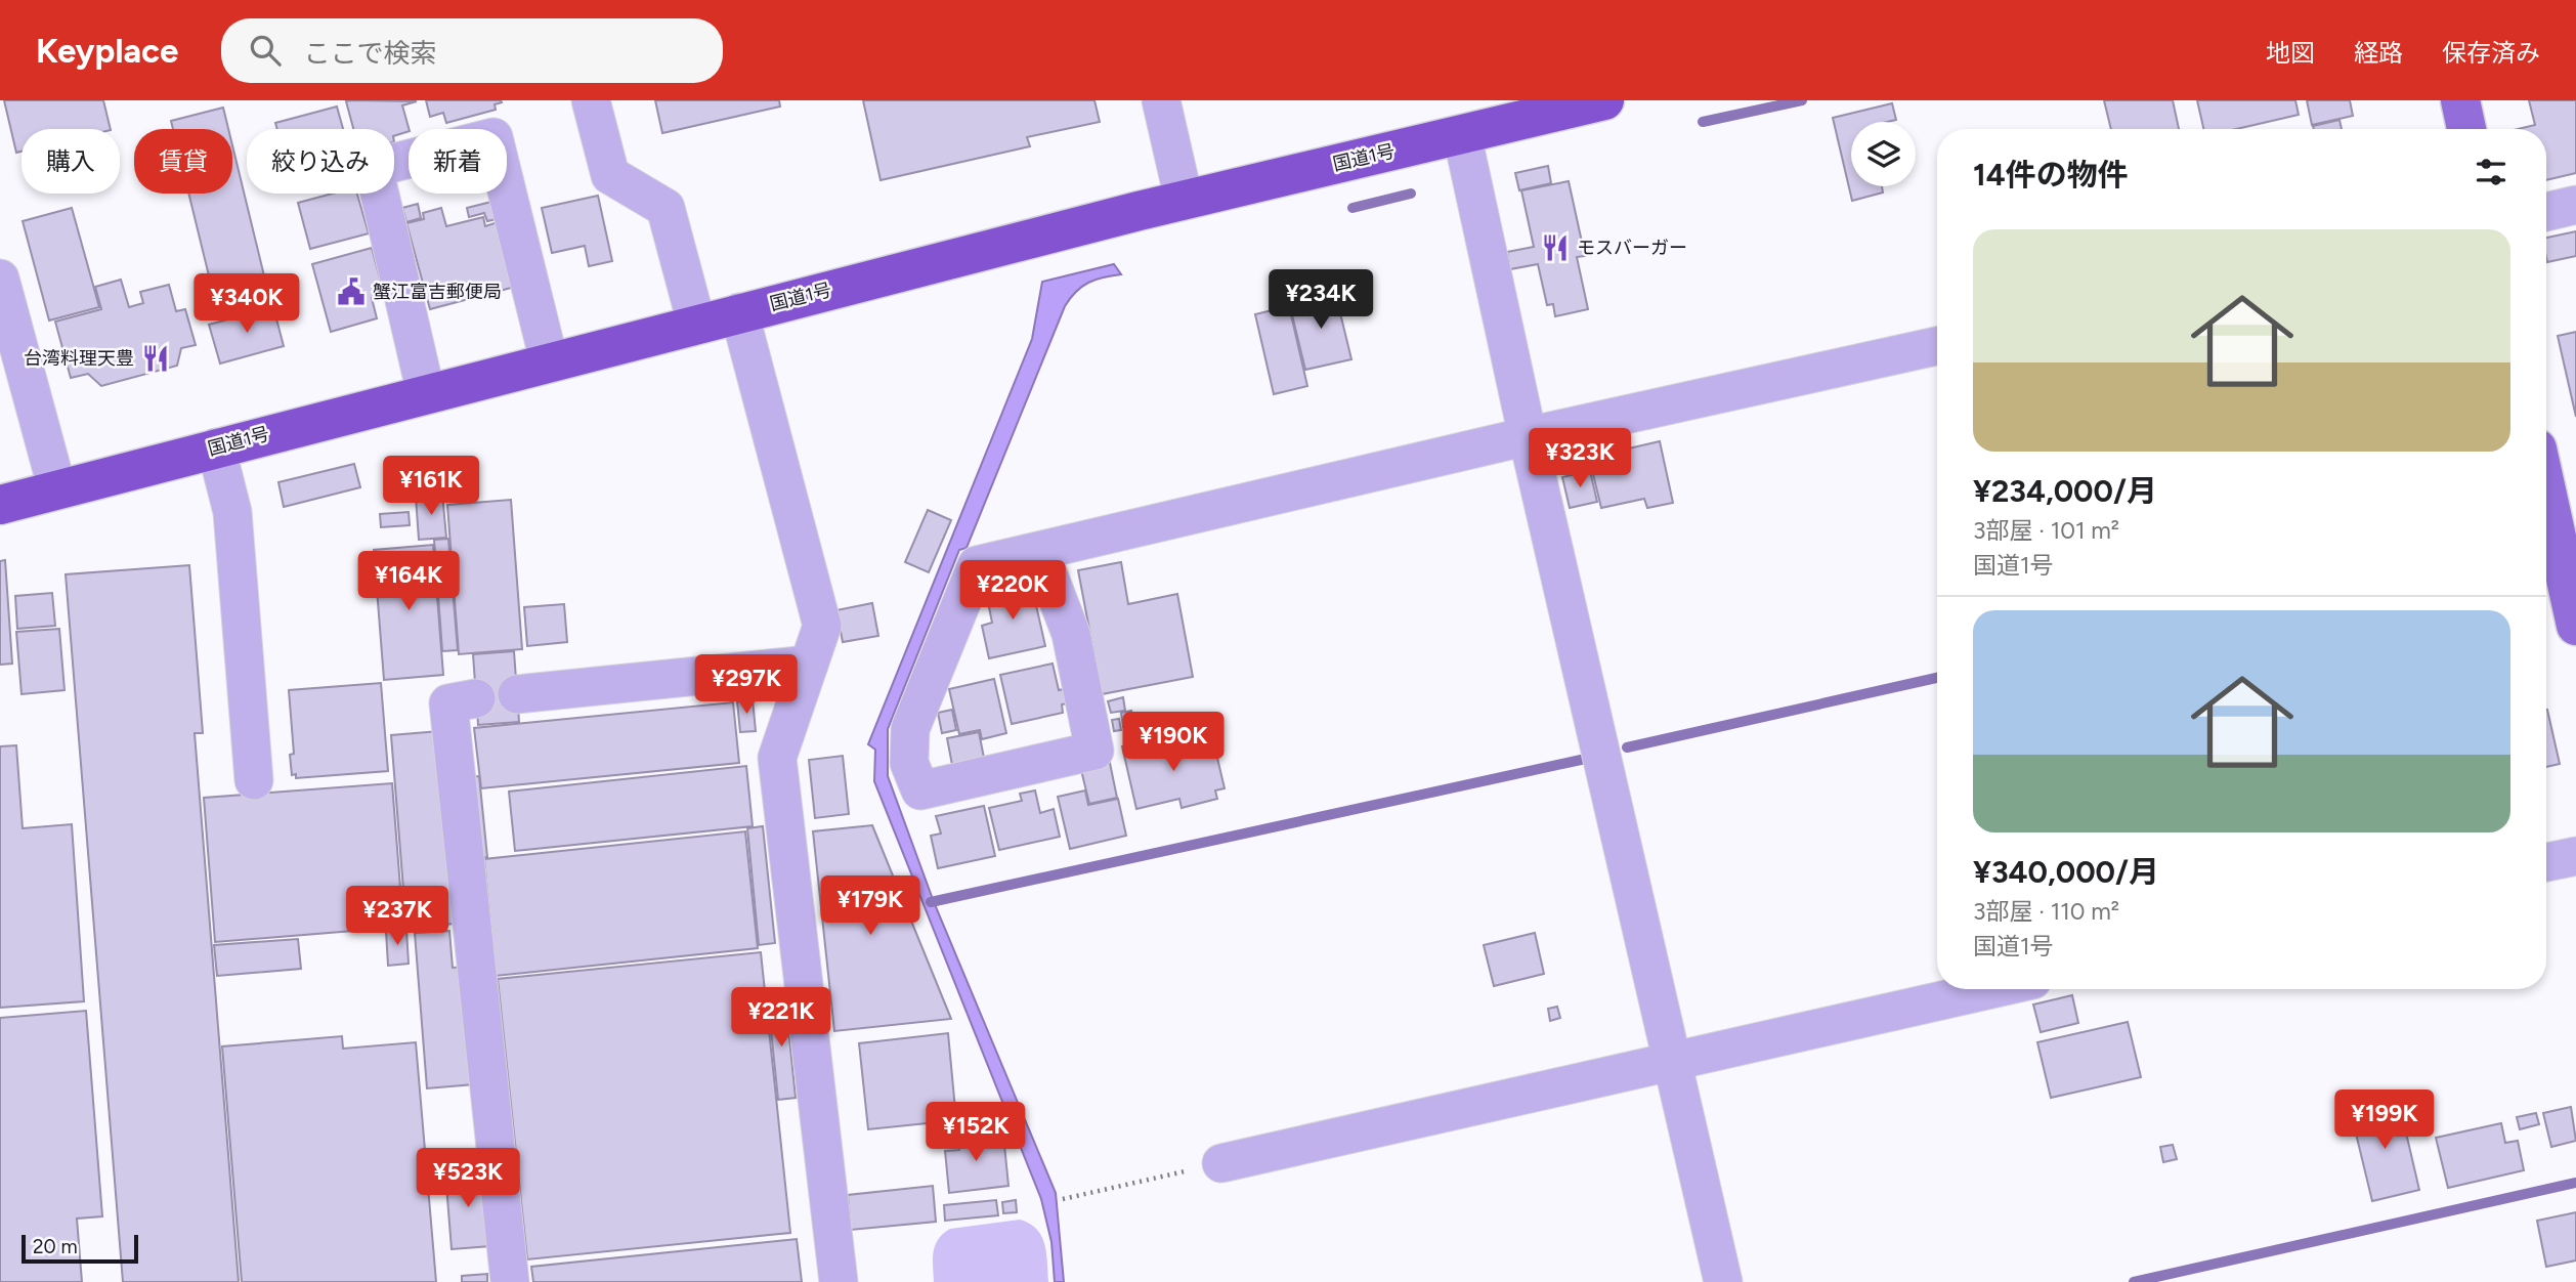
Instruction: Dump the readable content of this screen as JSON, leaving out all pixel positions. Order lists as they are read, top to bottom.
{
  "streets": {
    "highway": ["国道1号"]
  },
  "places": {
    "restaurant": ["モスバーガー", "台湾料理天豊"],
    "public building": ["蟹江富吉郵便局"]
  },
  "scale_bar": "20 m",
  "page": {
    "header": "Keyplace",
    "search": "ここで検索",
    "nav": ["地図", "経路", "保存済み"],
    "chip": [
      "購入",
      "賃貸",
      "絞り込み",
      "新着"
    ],
    "heading": "14件の物件",
    "list": [
      {
        "name": "¥234,000/月",
        "note": "3部屋 · 101 m² · 国道1号"
      },
      {
        "name": "¥340,000/月",
        "note": "3部屋 · 110 m² · 国道1号"
      }
    ],
    "price": [
      "¥234K",
      "¥340K",
      "¥323K",
      "¥161K",
      "¥164K",
      "¥220K",
      "¥297K",
      "¥190K",
      "¥179K",
      "¥237K",
      "¥221K",
      "¥199K",
      "¥152K",
      "¥523K"
    ],
    "scale": "20 m"
  }
}
